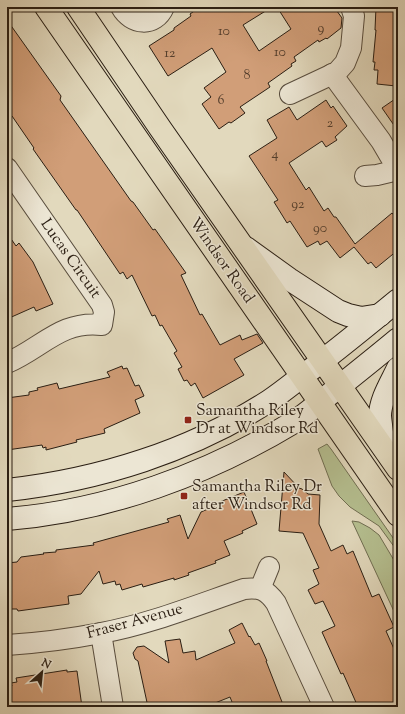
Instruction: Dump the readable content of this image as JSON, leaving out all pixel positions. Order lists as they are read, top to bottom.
{
  "streets": {
    "main road": ["Windsor Road"],
    "street": ["Lucas Circuit", "Fraser Avenue"]
  },
  "places": {
    "transit": ["Samantha Riley Dr at Windsor Rd", "Samantha Riley Dr after Windsor Rd"]
  },
  "house_numbers": [
    "9",
    "10",
    "10",
    "12",
    "8",
    "6",
    "2",
    "4",
    "92",
    "90"
  ],
  "north": "top right"
}
